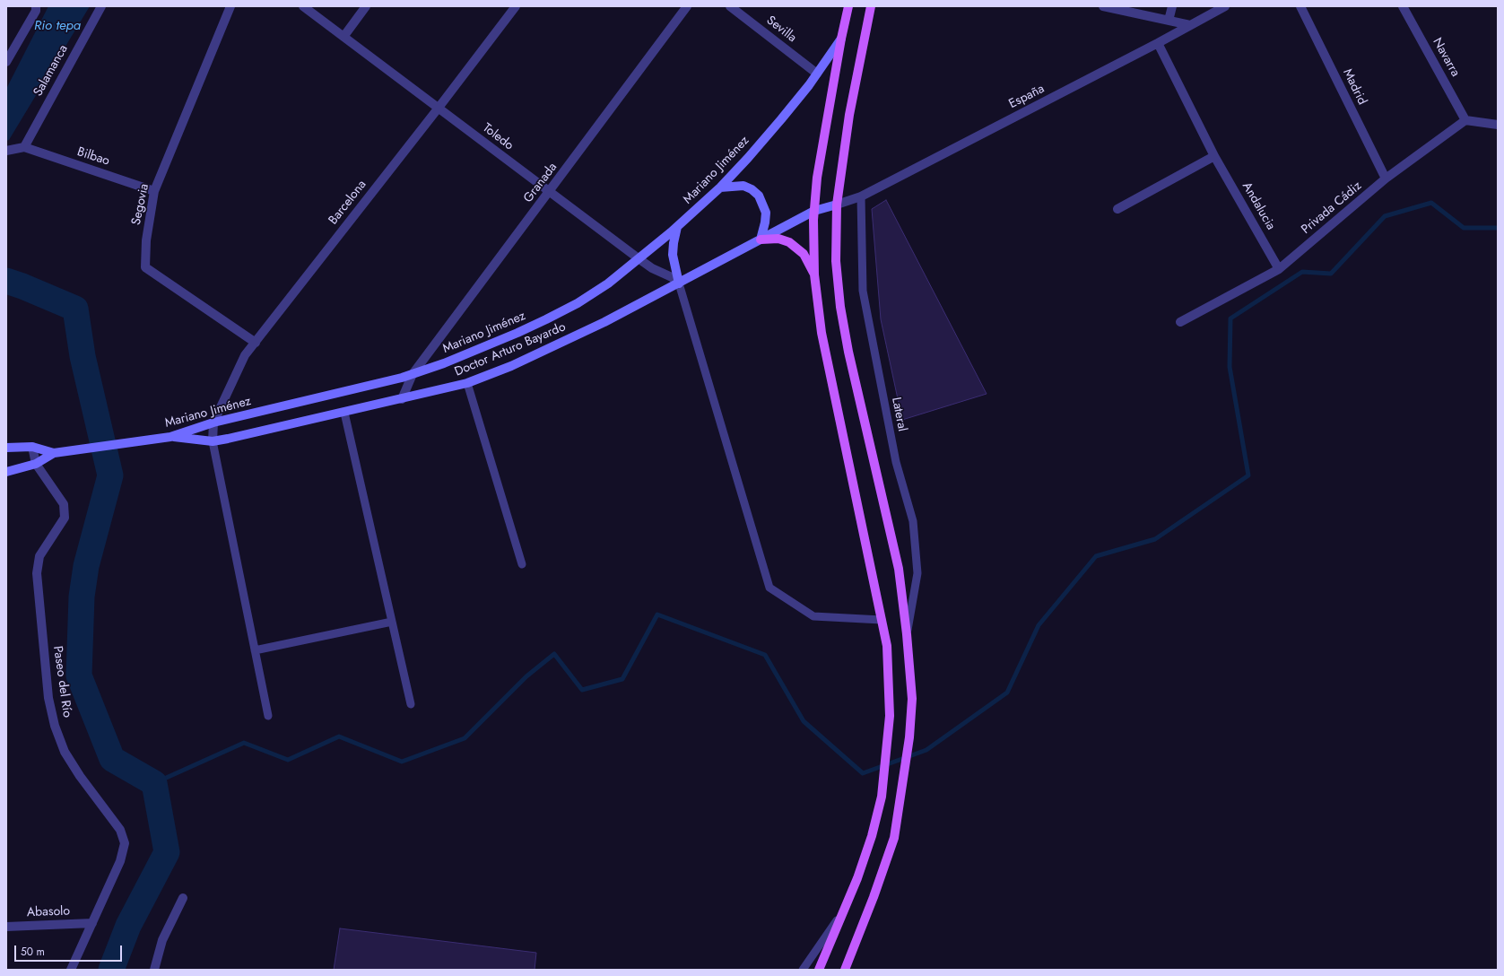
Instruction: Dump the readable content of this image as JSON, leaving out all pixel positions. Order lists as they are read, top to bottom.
{
  "streets": {
    "street": [
      "Sevilla",
      "Navarra",
      "Salamanca",
      "Madrid",
      "España",
      "Toledo",
      "Bilbao",
      "Mariano Jiménez",
      "Granada",
      "Barcelona",
      "Segovia",
      "Andalucia",
      "Privada Cádiz",
      "Doctor Arturo Bayardo",
      "Paseo del Río",
      "Abasolo"
    ],
    "lane": ["Lateral"]
  },
  "crossings": [
    ["Sevilla", "Mariano Jiménez"],
    ["Navarra", "Privada Cádiz"],
    ["Salamanca", "Bilbao"],
    ["Madrid", "Privada Cádiz"],
    ["España", "Andalucia"],
    ["España", "Doctor Arturo Bayardo"],
    ["España", "Lateral"],
    ["Toledo", "Mariano Jiménez"],
    ["Toledo", "Granada"],
    ["Toledo", "Barcelona"],
    ["Toledo", "Doctor Arturo Bayardo"],
    ["Bilbao", "Segovia"],
    ["Mariano Jiménez", "Granada"],
    ["Mariano Jiménez", "Barcelona"],
    ["Mariano Jiménez", "Doctor Arturo Bayardo"],
    ["Mariano Jiménez", "Paseo del Río"],
    ["Granada", "Doctor Arturo Bayardo"],
    ["Barcelona", "Segovia"],
    ["Andalucia", "Privada Cádiz"],
    ["Paseo del Río", "Abasolo"]
  ],
  "water": ["Rio tepa"],
  "scale_bar": "50 m"
}
